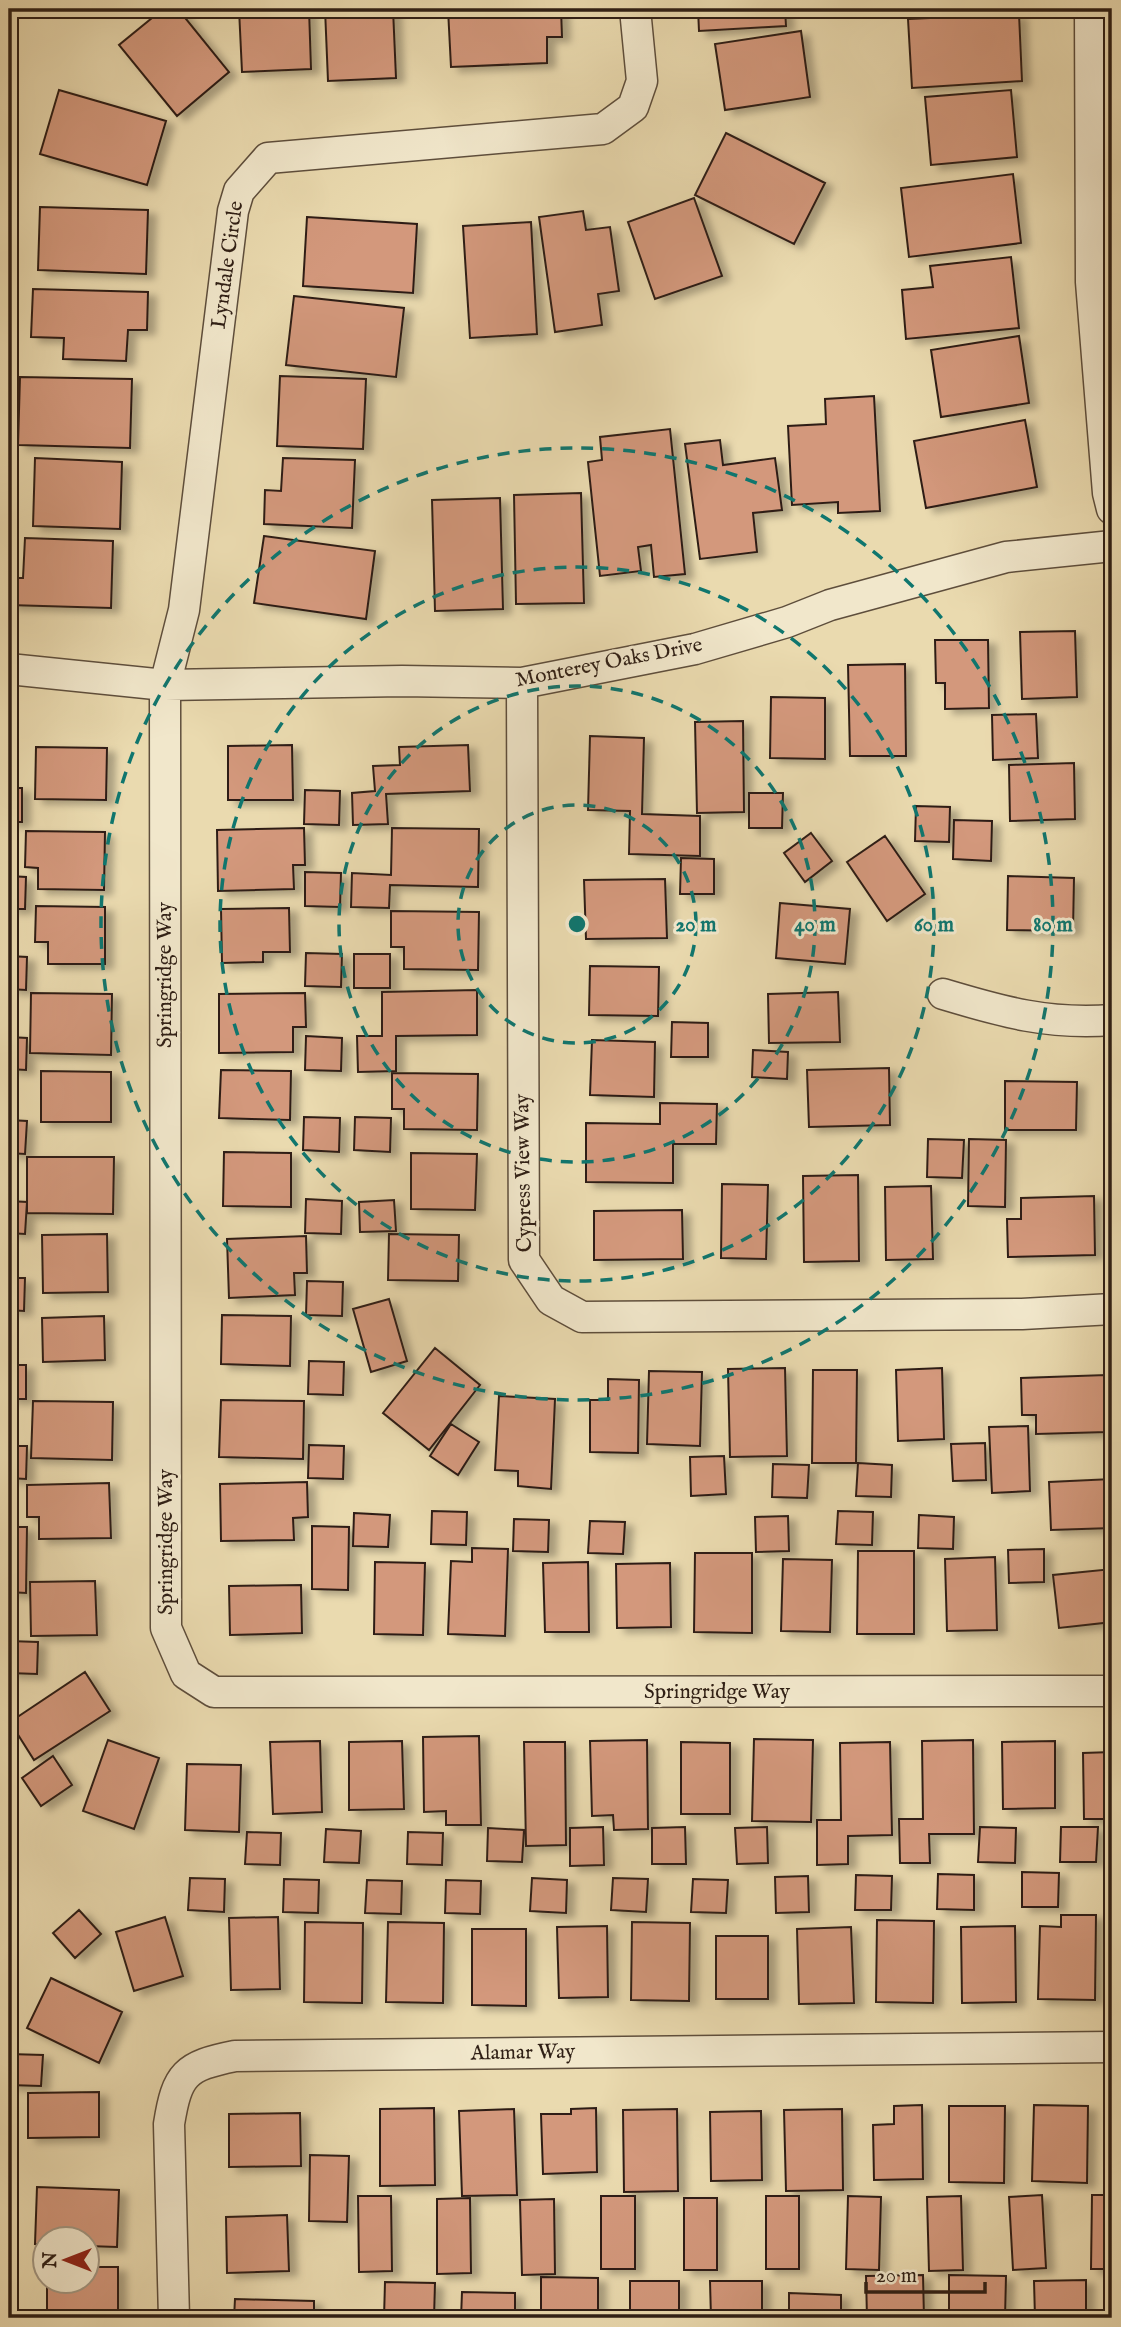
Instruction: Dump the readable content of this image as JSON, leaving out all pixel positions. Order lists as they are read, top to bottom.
{
  "streets": {
    "street": [
      "Lyndale Circle",
      "Monterey Oaks Drive",
      "Springridge Way",
      "Cypress View Way",
      "Alamar Way"
    ]
  },
  "crossings": [
    ["Lyndale Circle", "Monterey Oaks Drive"],
    ["Lyndale Circle", "Springridge Way"],
    ["Monterey Oaks Drive", "Springridge Way"],
    ["Monterey Oaks Drive", "Cypress View Way"]
  ],
  "scale_bar": "20 m",
  "north": "left",
  "rings": [
    "20 m",
    "40 m",
    "60 m",
    "80 m"
  ]
}
